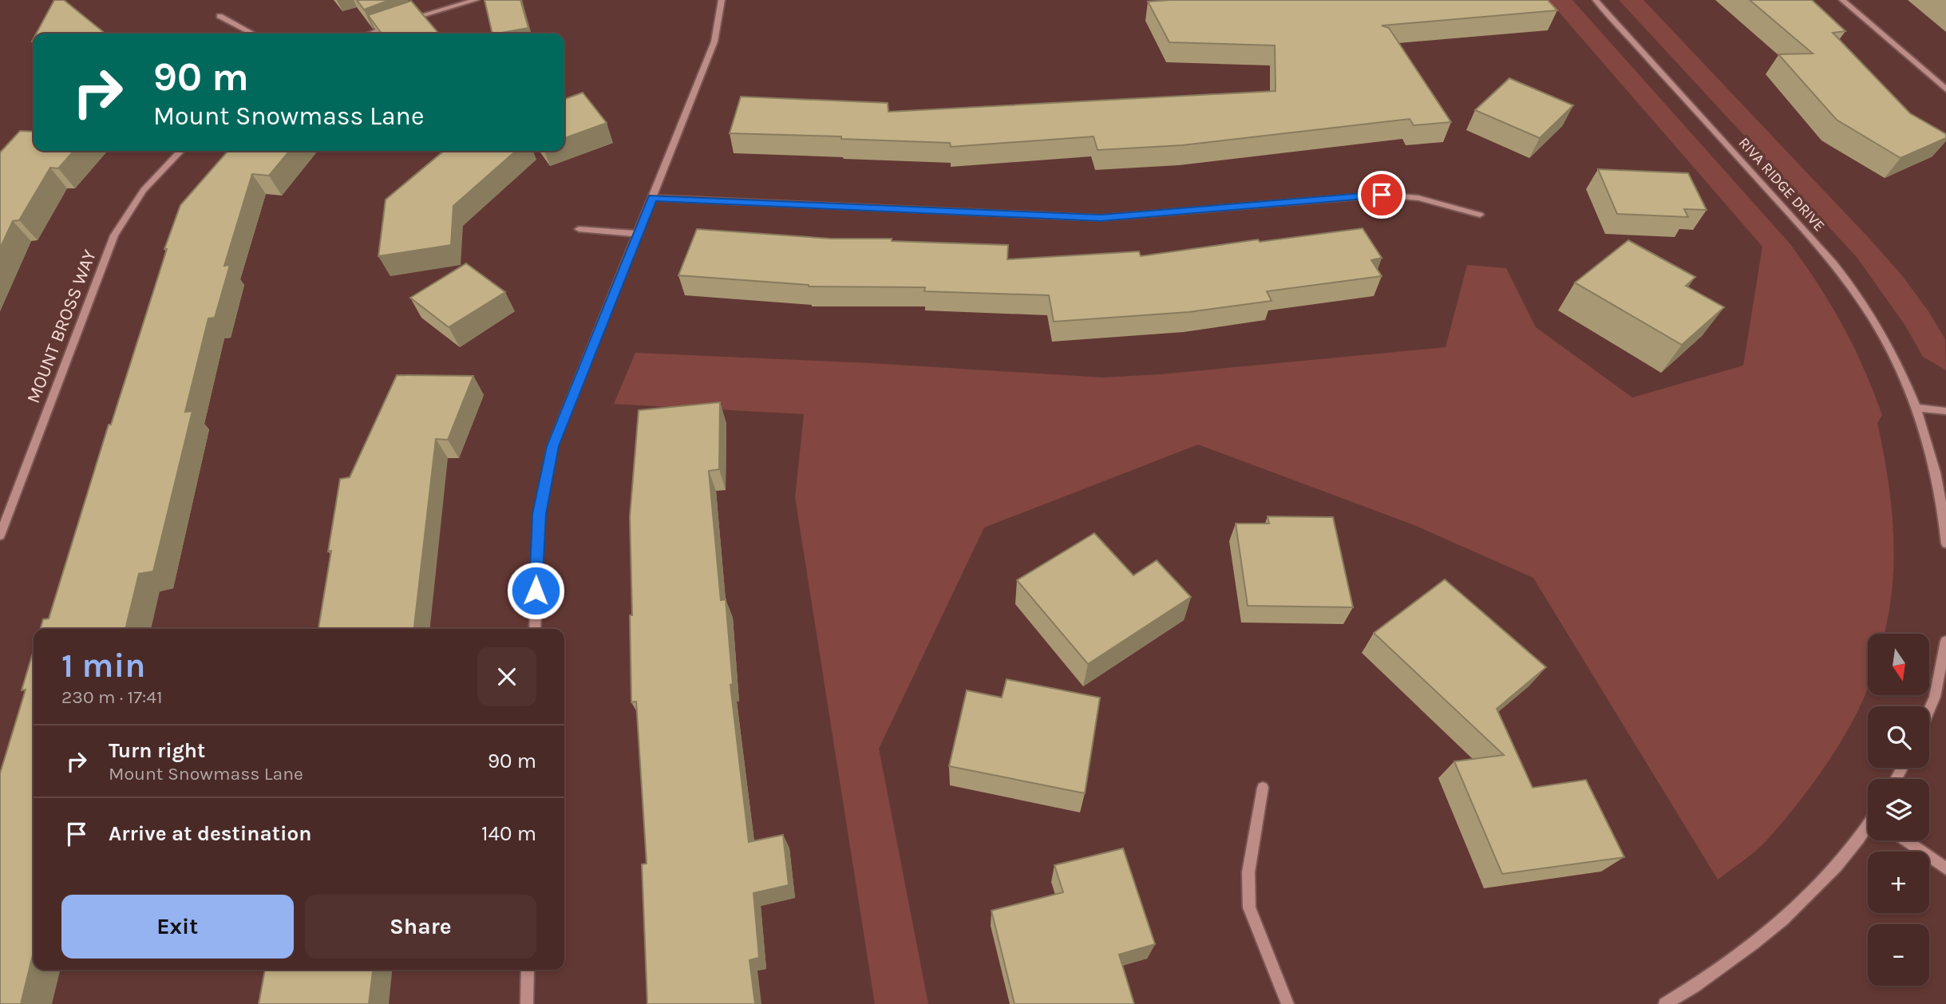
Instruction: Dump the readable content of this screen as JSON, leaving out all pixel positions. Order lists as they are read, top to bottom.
{
  "streets": {
    "street": ["RIVA RIDGE DRIVE", "MOUNT BROSS WAY"]
  },
  "north": "bottom",
  "page": {
    "turn": ["90 m", "Mount Snowmass Lane"],
    "heading": ["1 min", "230 m · 17:41"],
    "map_buttons": ["+", "−"],
    "list": [
      {
        "name": "Turn right",
        "note": "Mount Snowmass Lane",
        "value": "90 m"
      },
      {
        "name": "Arrive at destination",
        "value": "140 m"
      }
    ],
    "buttons": ["Exit", "Share"]
  }
}
